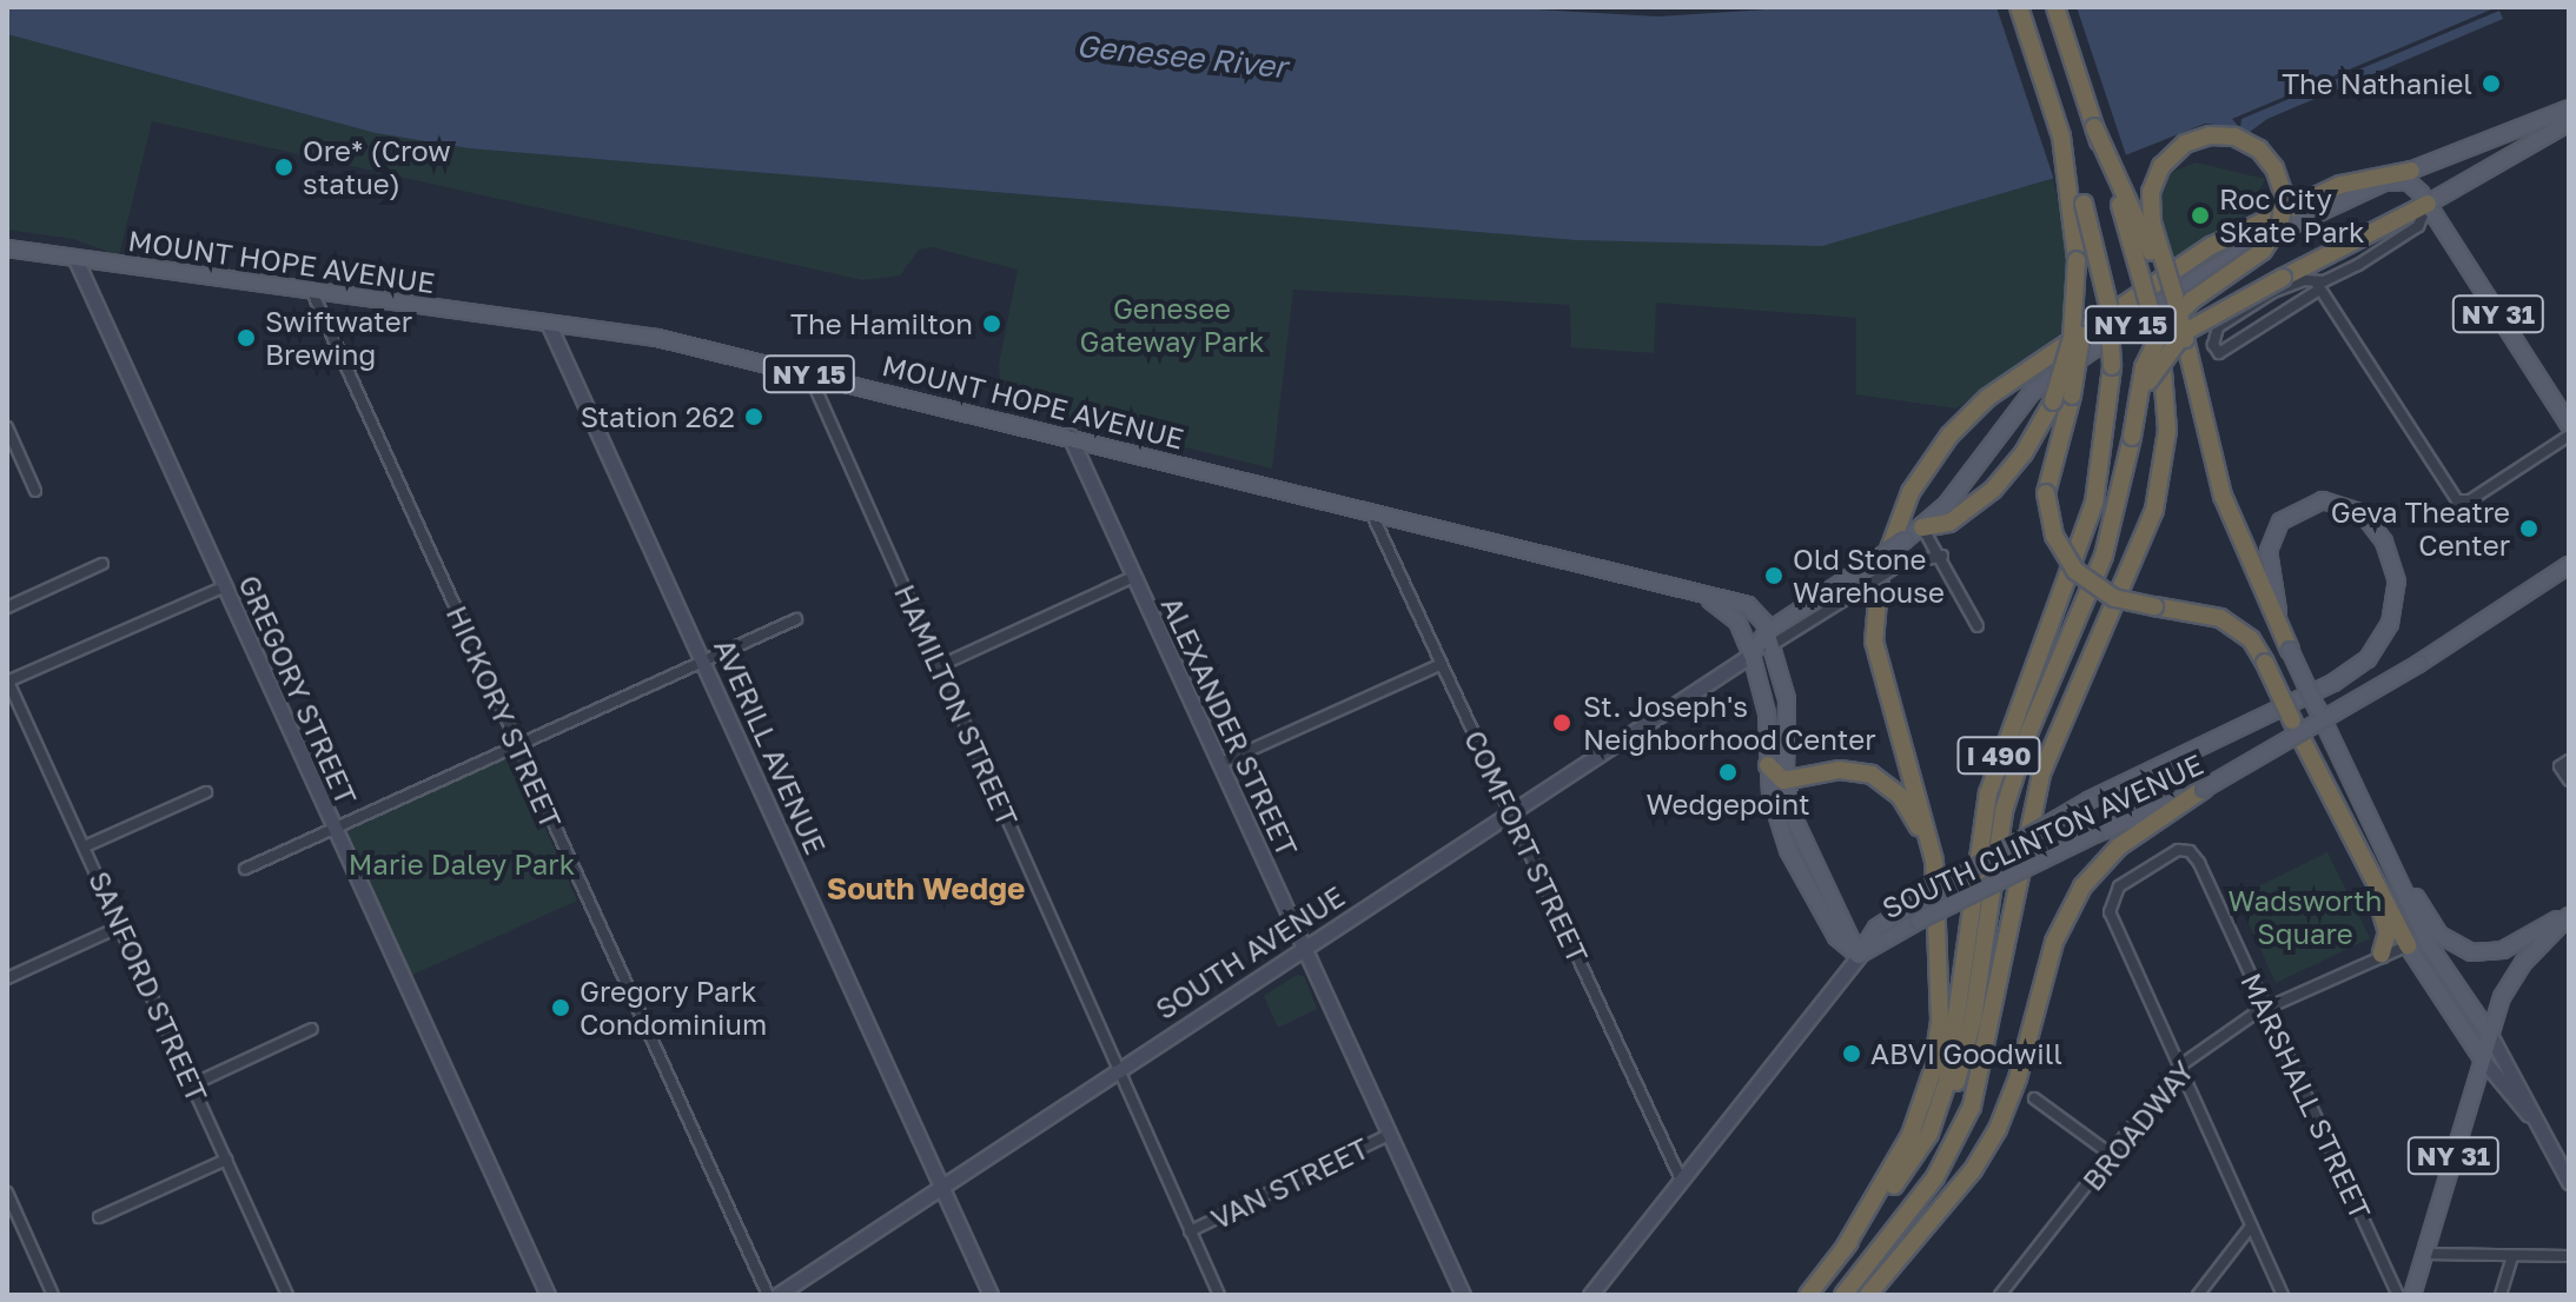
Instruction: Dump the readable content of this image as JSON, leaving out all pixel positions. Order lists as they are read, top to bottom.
{
  "streets": {
    "highway": ["I 490"],
    "main road": [
      "MOUNT HOPE AVENUE",
      "NY 31",
      "NY 15",
      "SOUTH CLINTON AVENUE",
      "SOUTH AVENUE"
    ],
    "street": [
      "GREGORY STREET",
      "HAMILTON STREET",
      "HICKORY STREET",
      "ALEXANDER STREET",
      "AVERILL AVENUE",
      "COMFORT STREET",
      "SANFORD STREET",
      "MARSHALL STREET",
      "BROADWAY",
      "VAN STREET"
    ]
  },
  "crossings": [
    ["MOUNT HOPE AVENUE", "NY 15"],
    ["MOUNT HOPE AVENUE", "GREGORY STREET"],
    ["MOUNT HOPE AVENUE", "HAMILTON STREET"],
    ["MOUNT HOPE AVENUE", "HICKORY STREET"],
    ["MOUNT HOPE AVENUE", "ALEXANDER STREET"],
    ["MOUNT HOPE AVENUE", "AVERILL AVENUE"],
    ["MOUNT HOPE AVENUE", "COMFORT STREET"],
    ["MOUNT HOPE AVENUE", "SOUTH AVENUE"],
    ["NY 15", "SOUTH CLINTON AVENUE"],
    ["NY 15", "SOUTH AVENUE"],
    ["HAMILTON STREET", "SOUTH AVENUE"],
    ["HAMILTON STREET", "VAN STREET"],
    ["ALEXANDER STREET", "SOUTH AVENUE"],
    ["ALEXANDER STREET", "VAN STREET"],
    ["AVERILL AVENUE", "SOUTH AVENUE"],
    ["SOUTH CLINTON AVENUE", "COMFORT STREET"],
    ["COMFORT STREET", "SOUTH AVENUE"],
    ["MARSHALL STREET", "BROADWAY"]
  ],
  "districts": ["South Wedge"],
  "water": ["Genesee River"],
  "parks": ["Genesee Gateway Park", "Marie Daley Park", "Wadsworth Square"],
  "places": [
    "The Nathaniel",
    "Ore* (Crow statue)",
    "Roc City Skate Park",
    "The Hamilton",
    "Swiftwater Brewing",
    "Station 262",
    "Geva Theatre Center",
    "Old Stone Warehouse",
    "St. Joseph's Neighborhood Center",
    "Wedgepoint",
    "Gregory Park Condominium",
    "ABVI Goodwill"
  ]
}
